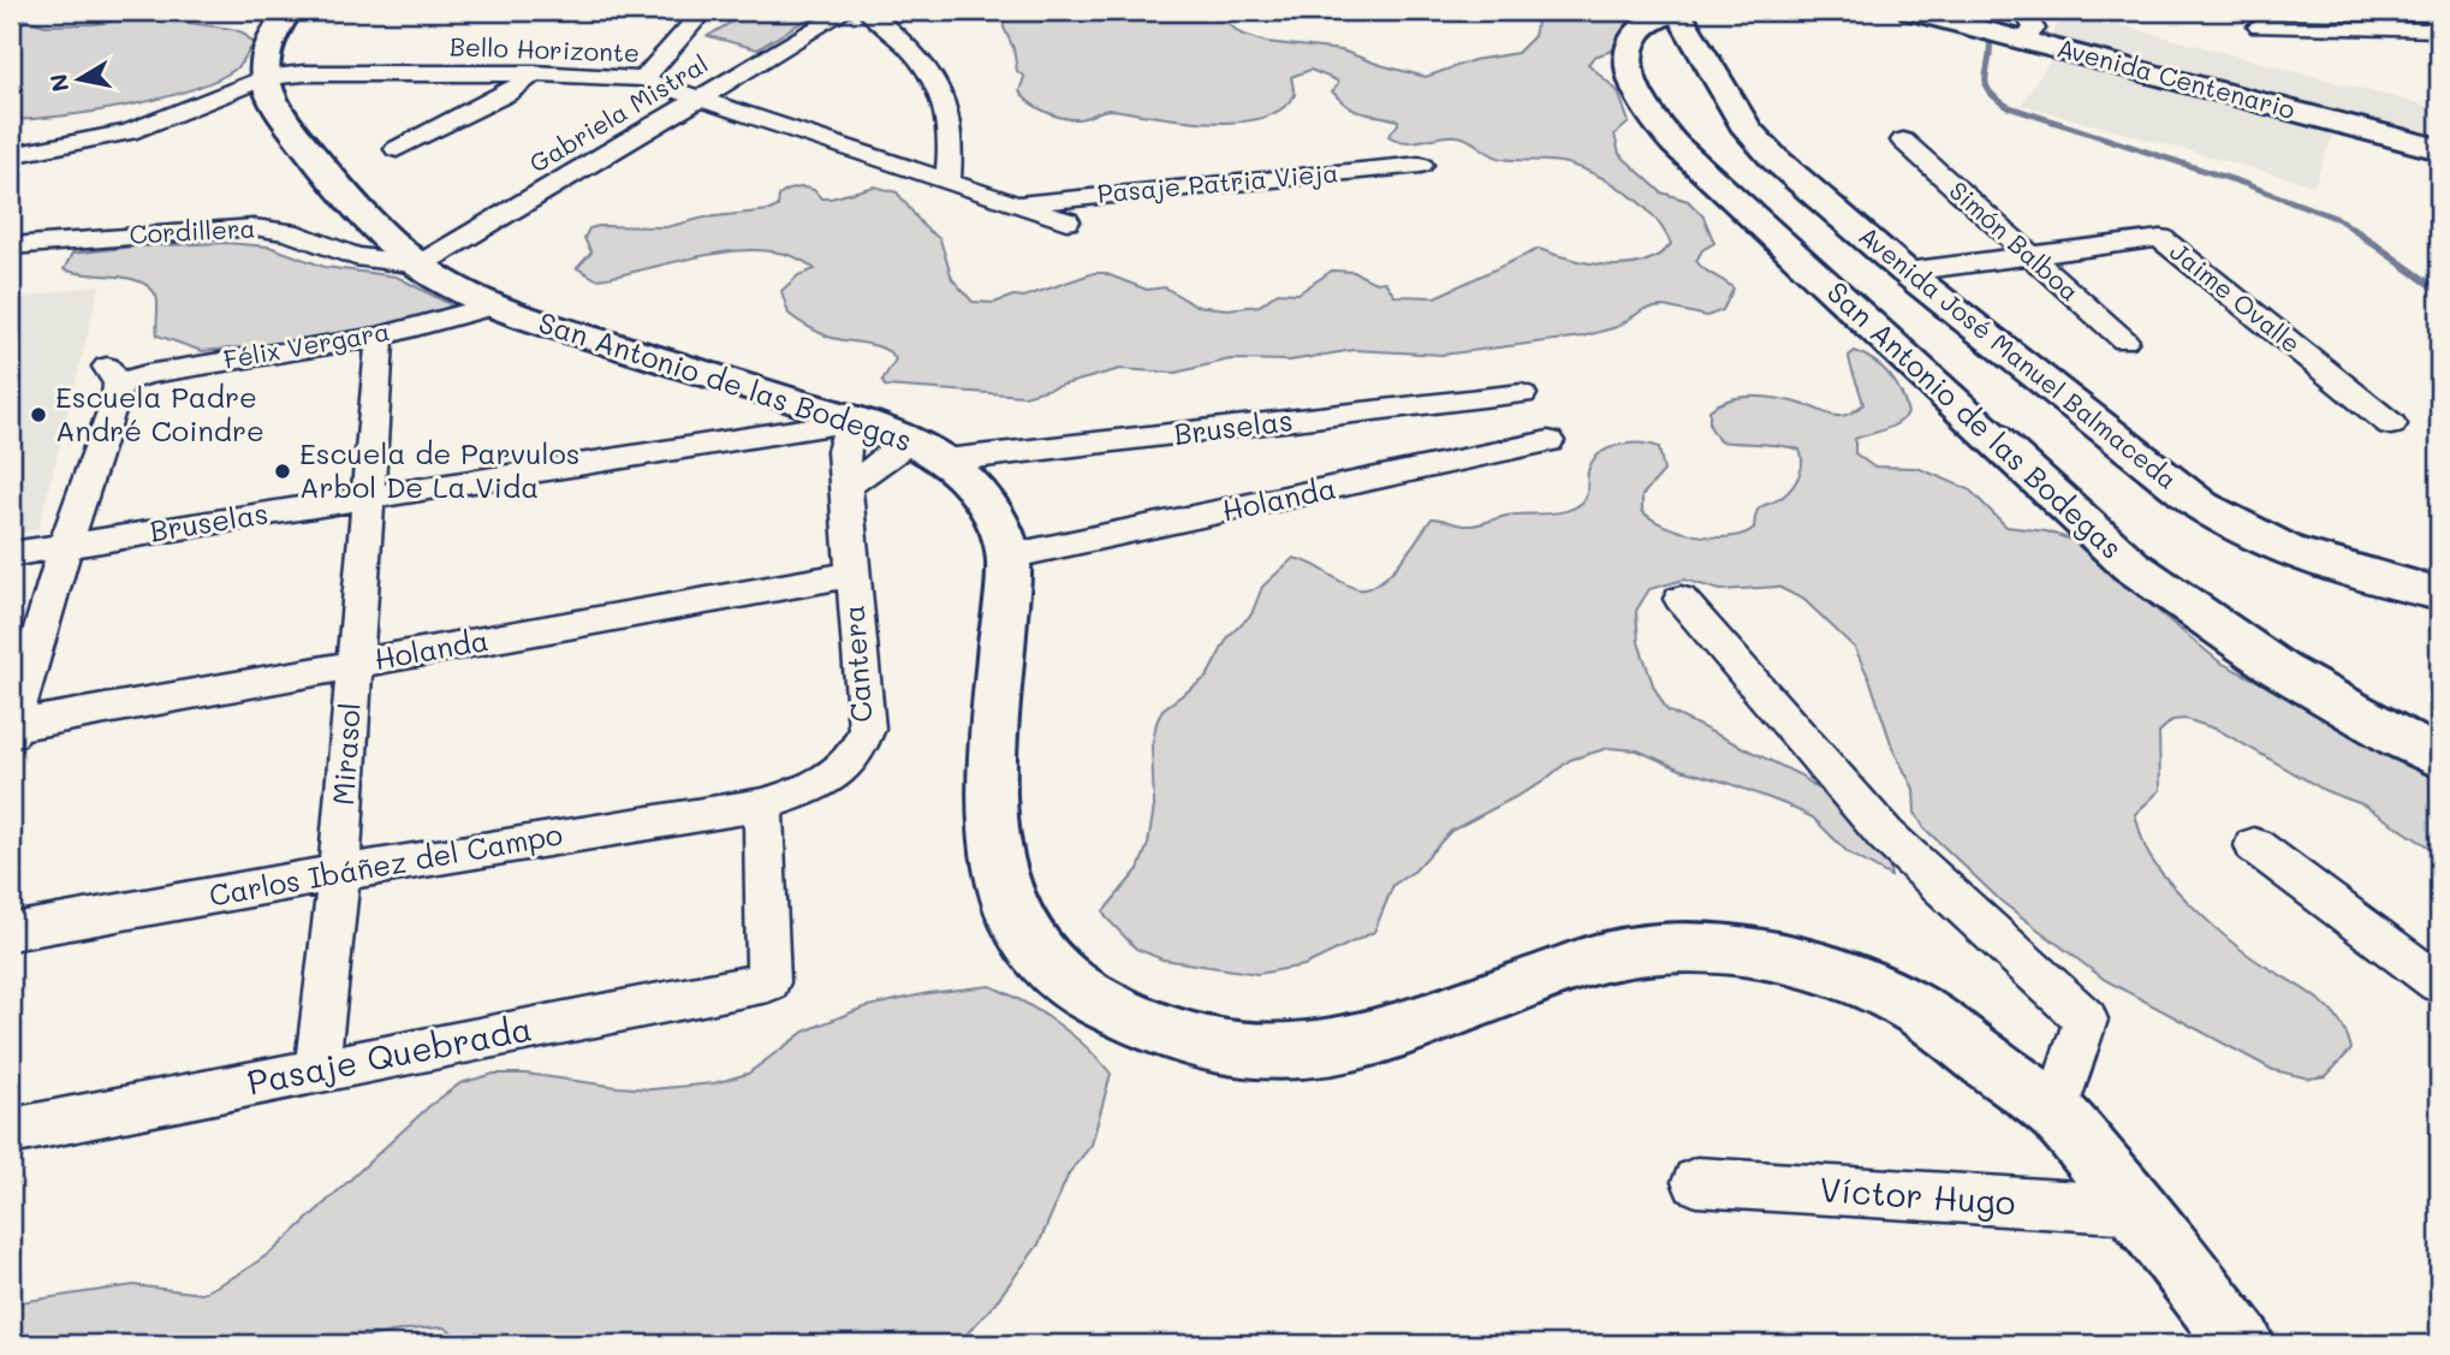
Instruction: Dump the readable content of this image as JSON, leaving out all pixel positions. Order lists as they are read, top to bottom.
{
  "streets": {
    "street": [
      "Bello Horizonte",
      "Avenida Centenario",
      "Gabriela Mistral",
      "Pasaje Patria Vieja",
      "Cordillera",
      "Simón Balboa",
      "Jaime Ovalle",
      "Félix Vergara",
      "Avenida José Manuel Balmaceda",
      "San Antonio de las Bodegas",
      "Bruselas",
      "Holanda",
      "Cantera",
      "Mirasol",
      "Carlos Ibáñez del Campo",
      "Pasaje Quebrada",
      "Víctor Hugo"
    ]
  },
  "crossings": [
    ["Bello Horizonte", "Gabriela Mistral"],
    ["Bello Horizonte", "Pasaje Patria Vieja"],
    ["Bello Horizonte", "San Antonio de las Bodegas"],
    ["Gabriela Mistral", "Cordillera"],
    ["Gabriela Mistral", "San Antonio de las Bodegas"],
    ["Cordillera", "San Antonio de las Bodegas"],
    ["Simón Balboa", "Jaime Ovalle"],
    ["Jaime Ovalle", "Avenida José Manuel Balmaceda"],
    ["Félix Vergara", "San Antonio de las Bodegas"],
    ["Félix Vergara", "Bruselas"],
    ["Félix Vergara", "Mirasol"],
    ["Avenida José Manuel Balmaceda", "San Antonio de las Bodegas"],
    ["San Antonio de las Bodegas", "Bruselas"],
    ["San Antonio de las Bodegas", "Holanda"],
    ["San Antonio de las Bodegas", "Cantera"],
    ["San Antonio de las Bodegas", "Víctor Hugo"],
    ["Bruselas", "Cantera"],
    ["Bruselas", "Mirasol"],
    ["Holanda", "Cantera"],
    ["Holanda", "Mirasol"],
    ["Cantera", "Carlos Ibáñez del Campo"],
    ["Cantera", "Pasaje Quebrada"],
    ["Mirasol", "Carlos Ibáñez del Campo"],
    ["Mirasol", "Pasaje Quebrada"],
    ["Carlos Ibáñez del Campo", "Pasaje Quebrada"]
  ],
  "places": ["Escuela Padre André Coindre", "Escuela de Parvulos Arbol De La Vida"],
  "north": "left"
}
